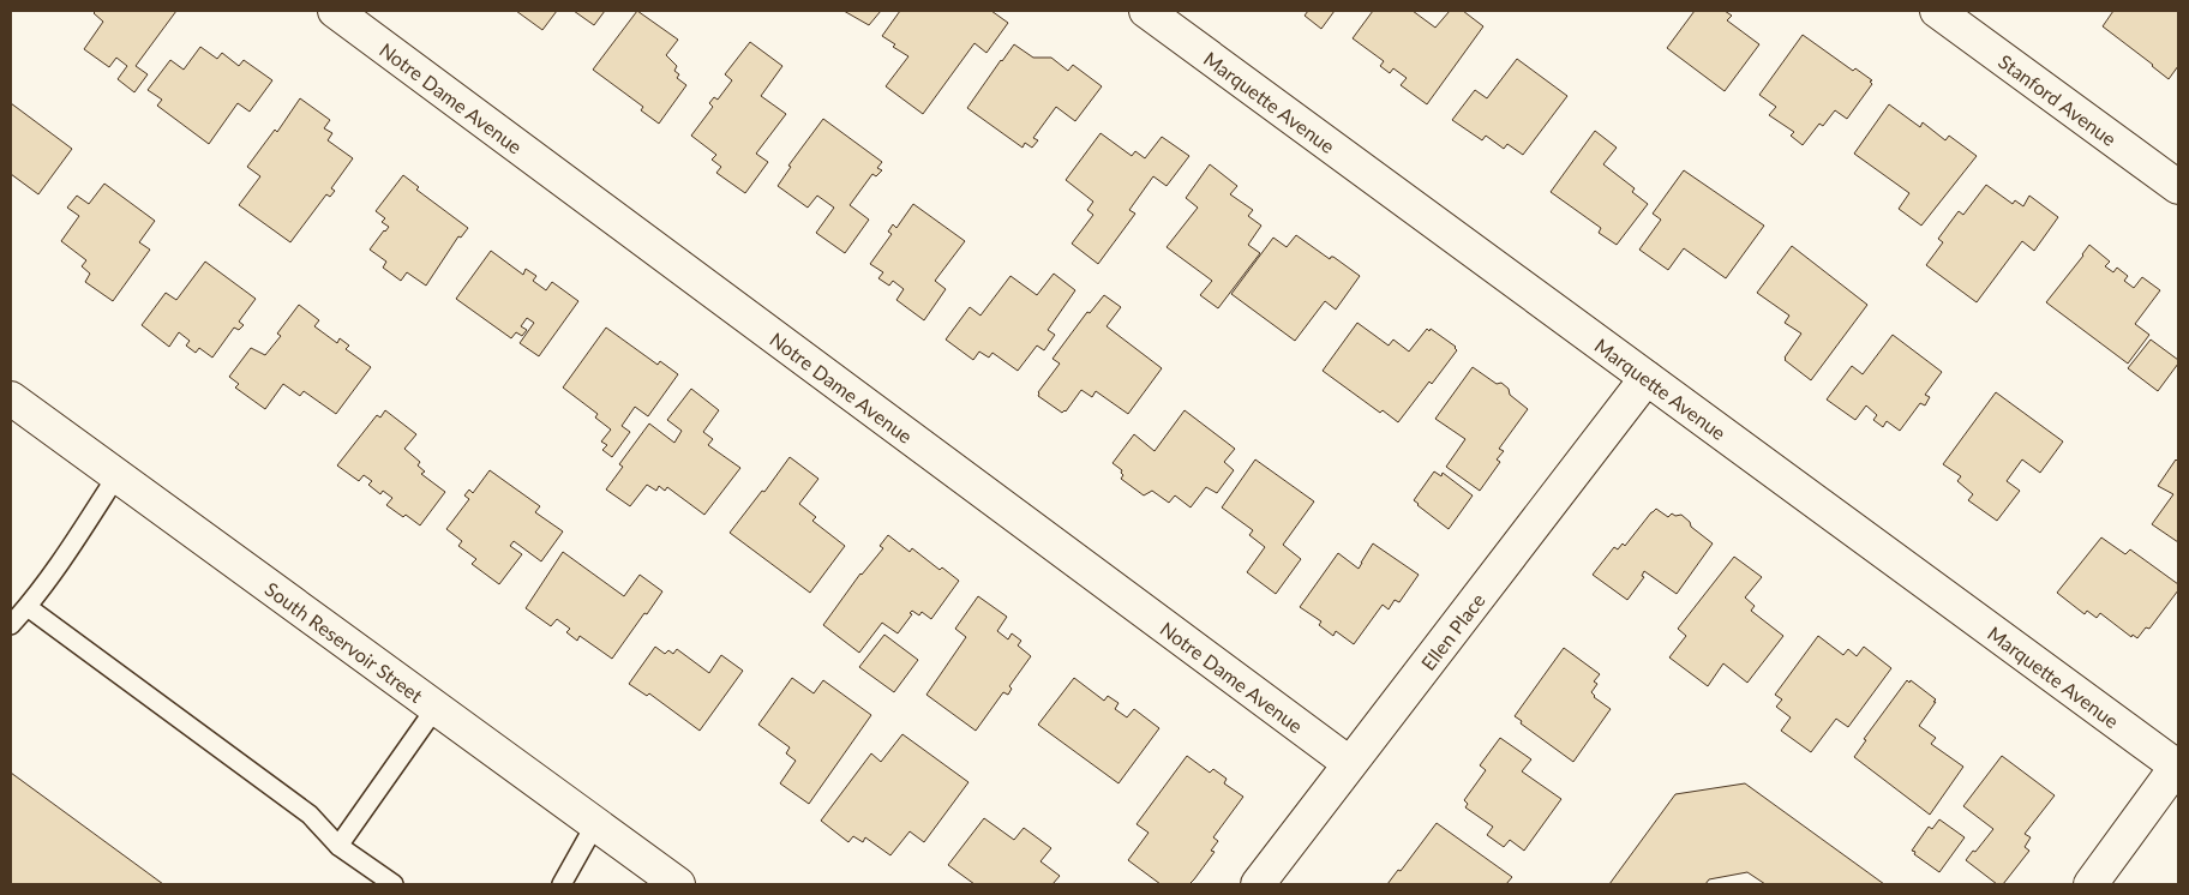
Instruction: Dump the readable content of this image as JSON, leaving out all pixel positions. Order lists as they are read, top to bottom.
{
  "streets": {
    "street": [
      "Notre Dame Avenue",
      "Stanford Avenue",
      "Marquette Avenue",
      "Ellen Place",
      "South Reservoir Street"
    ]
  },
  "crossings": [
    ["Notre Dame Avenue", "Ellen Place"],
    ["Marquette Avenue", "Ellen Place"]
  ]
}
